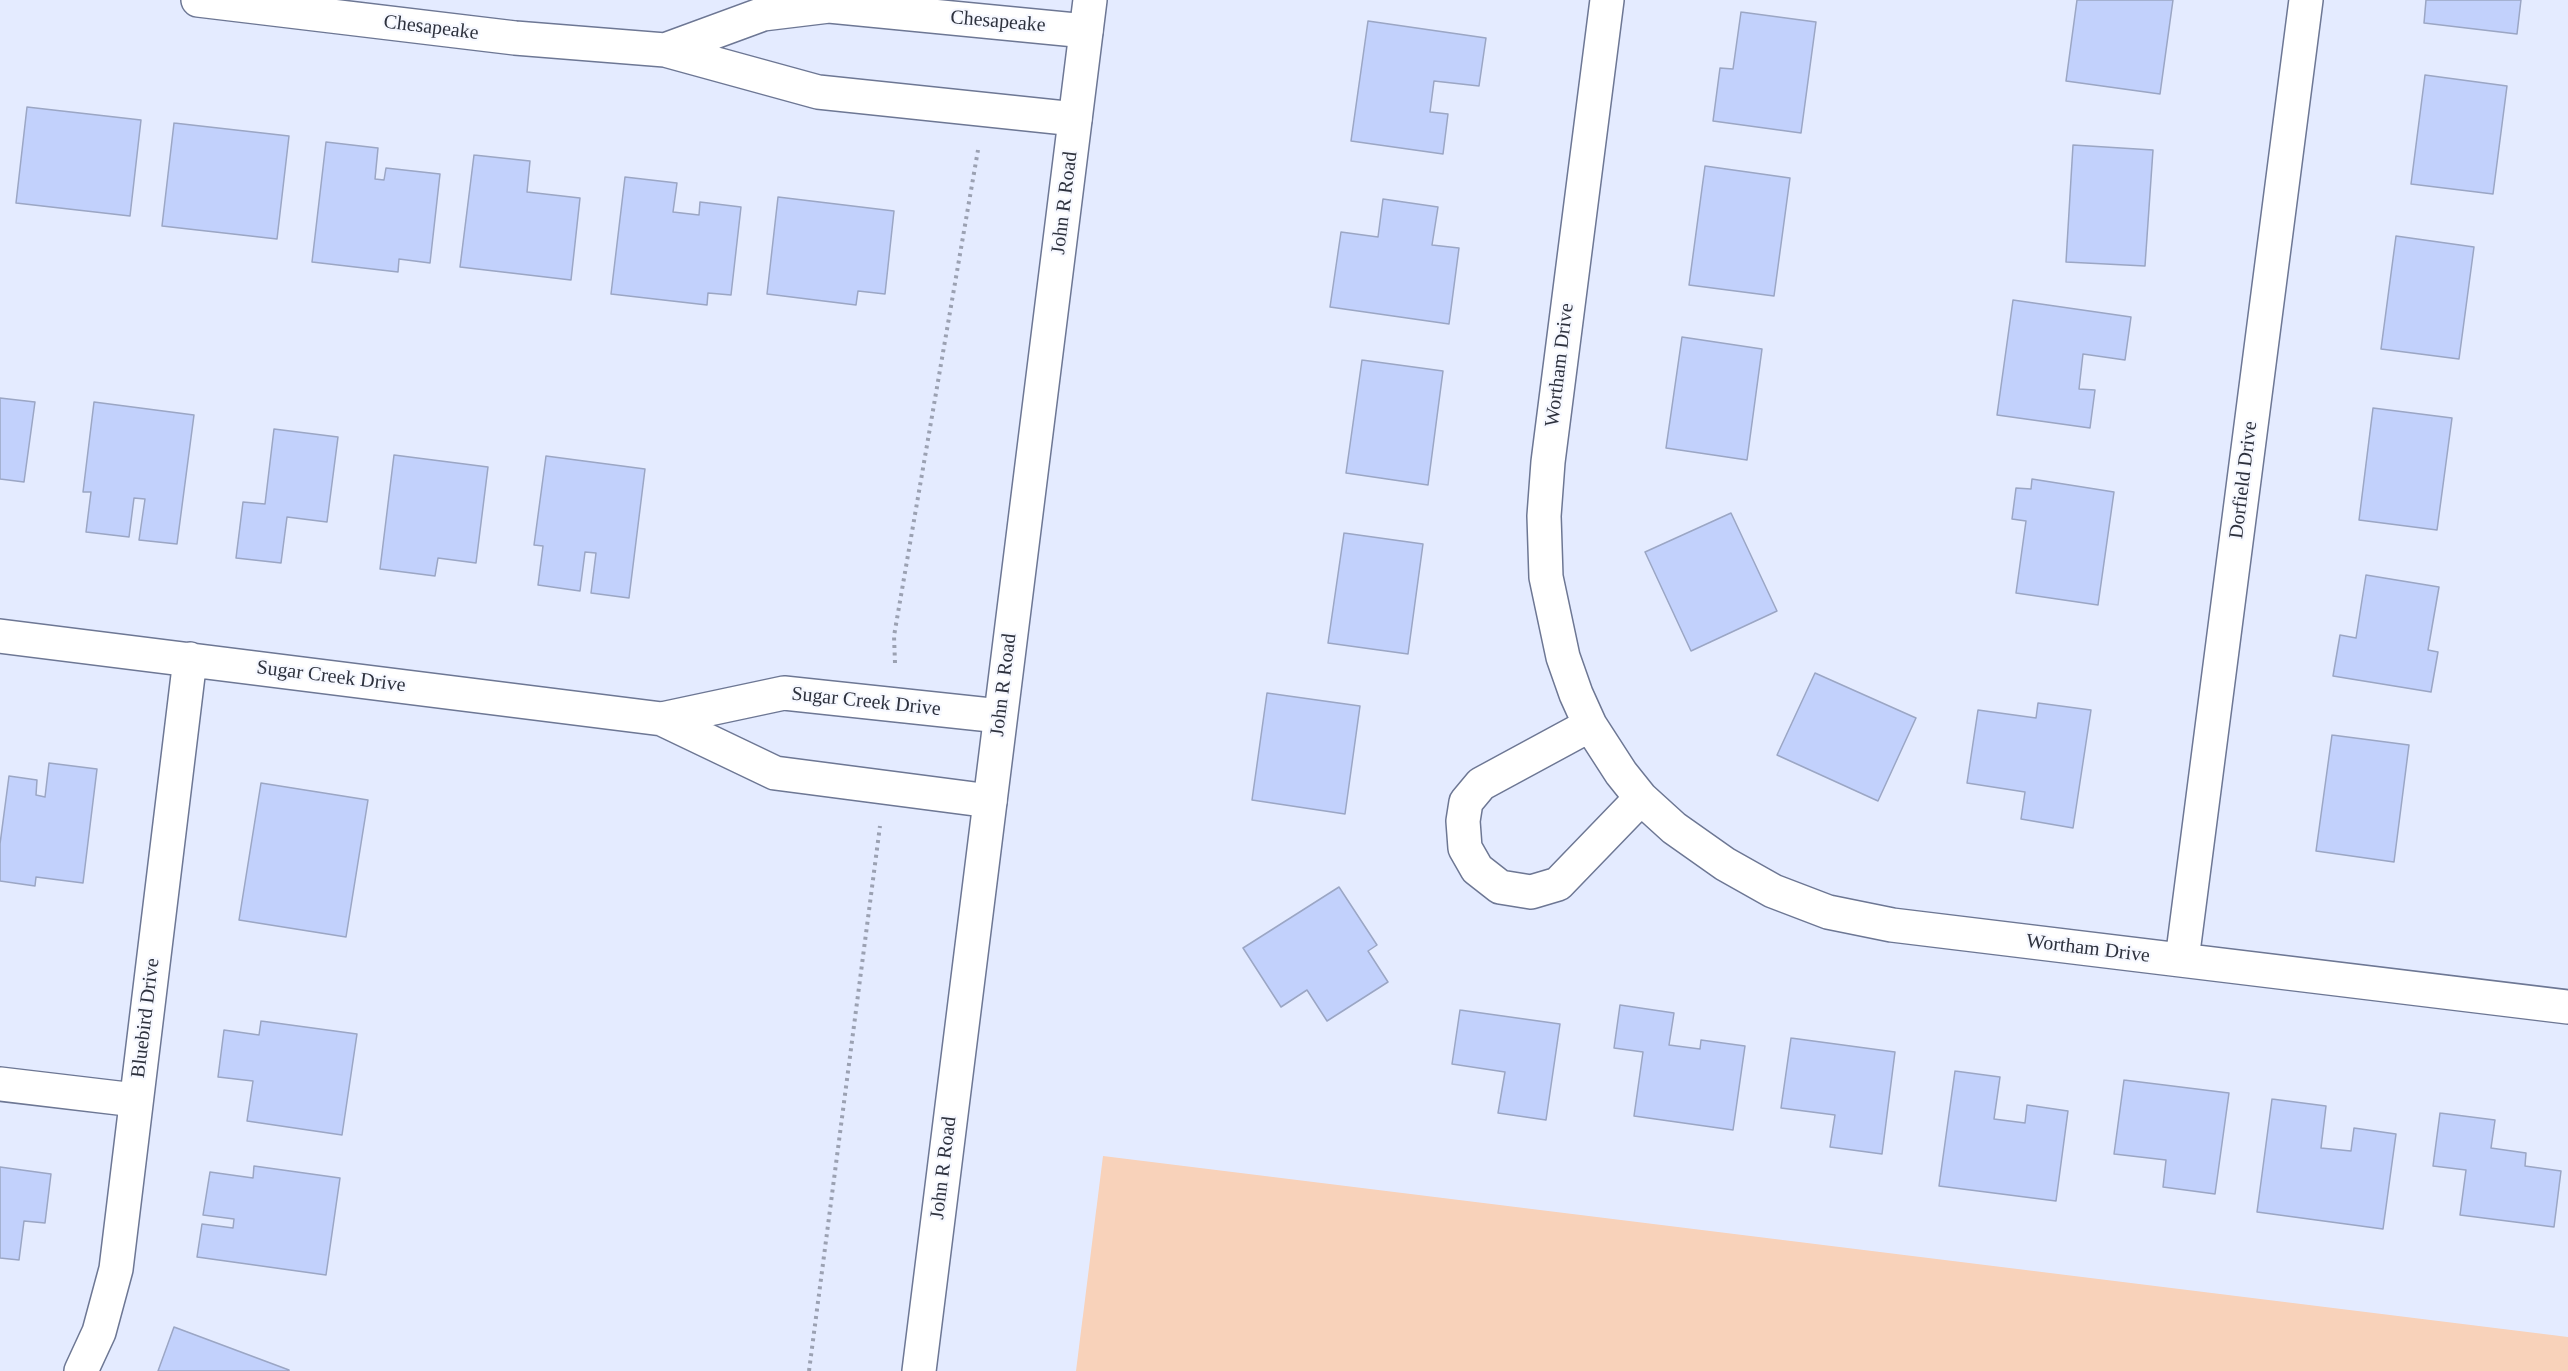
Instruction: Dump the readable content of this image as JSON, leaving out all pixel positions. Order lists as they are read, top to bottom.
{
  "streets": {
    "street": [
      "Chesapeake",
      "John R Road",
      "Wortham Drive",
      "Dorfield Drive",
      "Sugar Creek Drive",
      "Bluebird Drive"
    ]
  },
  "crossings": [
    ["Chesapeake", "John R Road"],
    ["John R Road", "Sugar Creek Drive"],
    ["Wortham Drive", "Dorfield Drive"],
    ["Sugar Creek Drive", "Bluebird Drive"]
  ]
}
